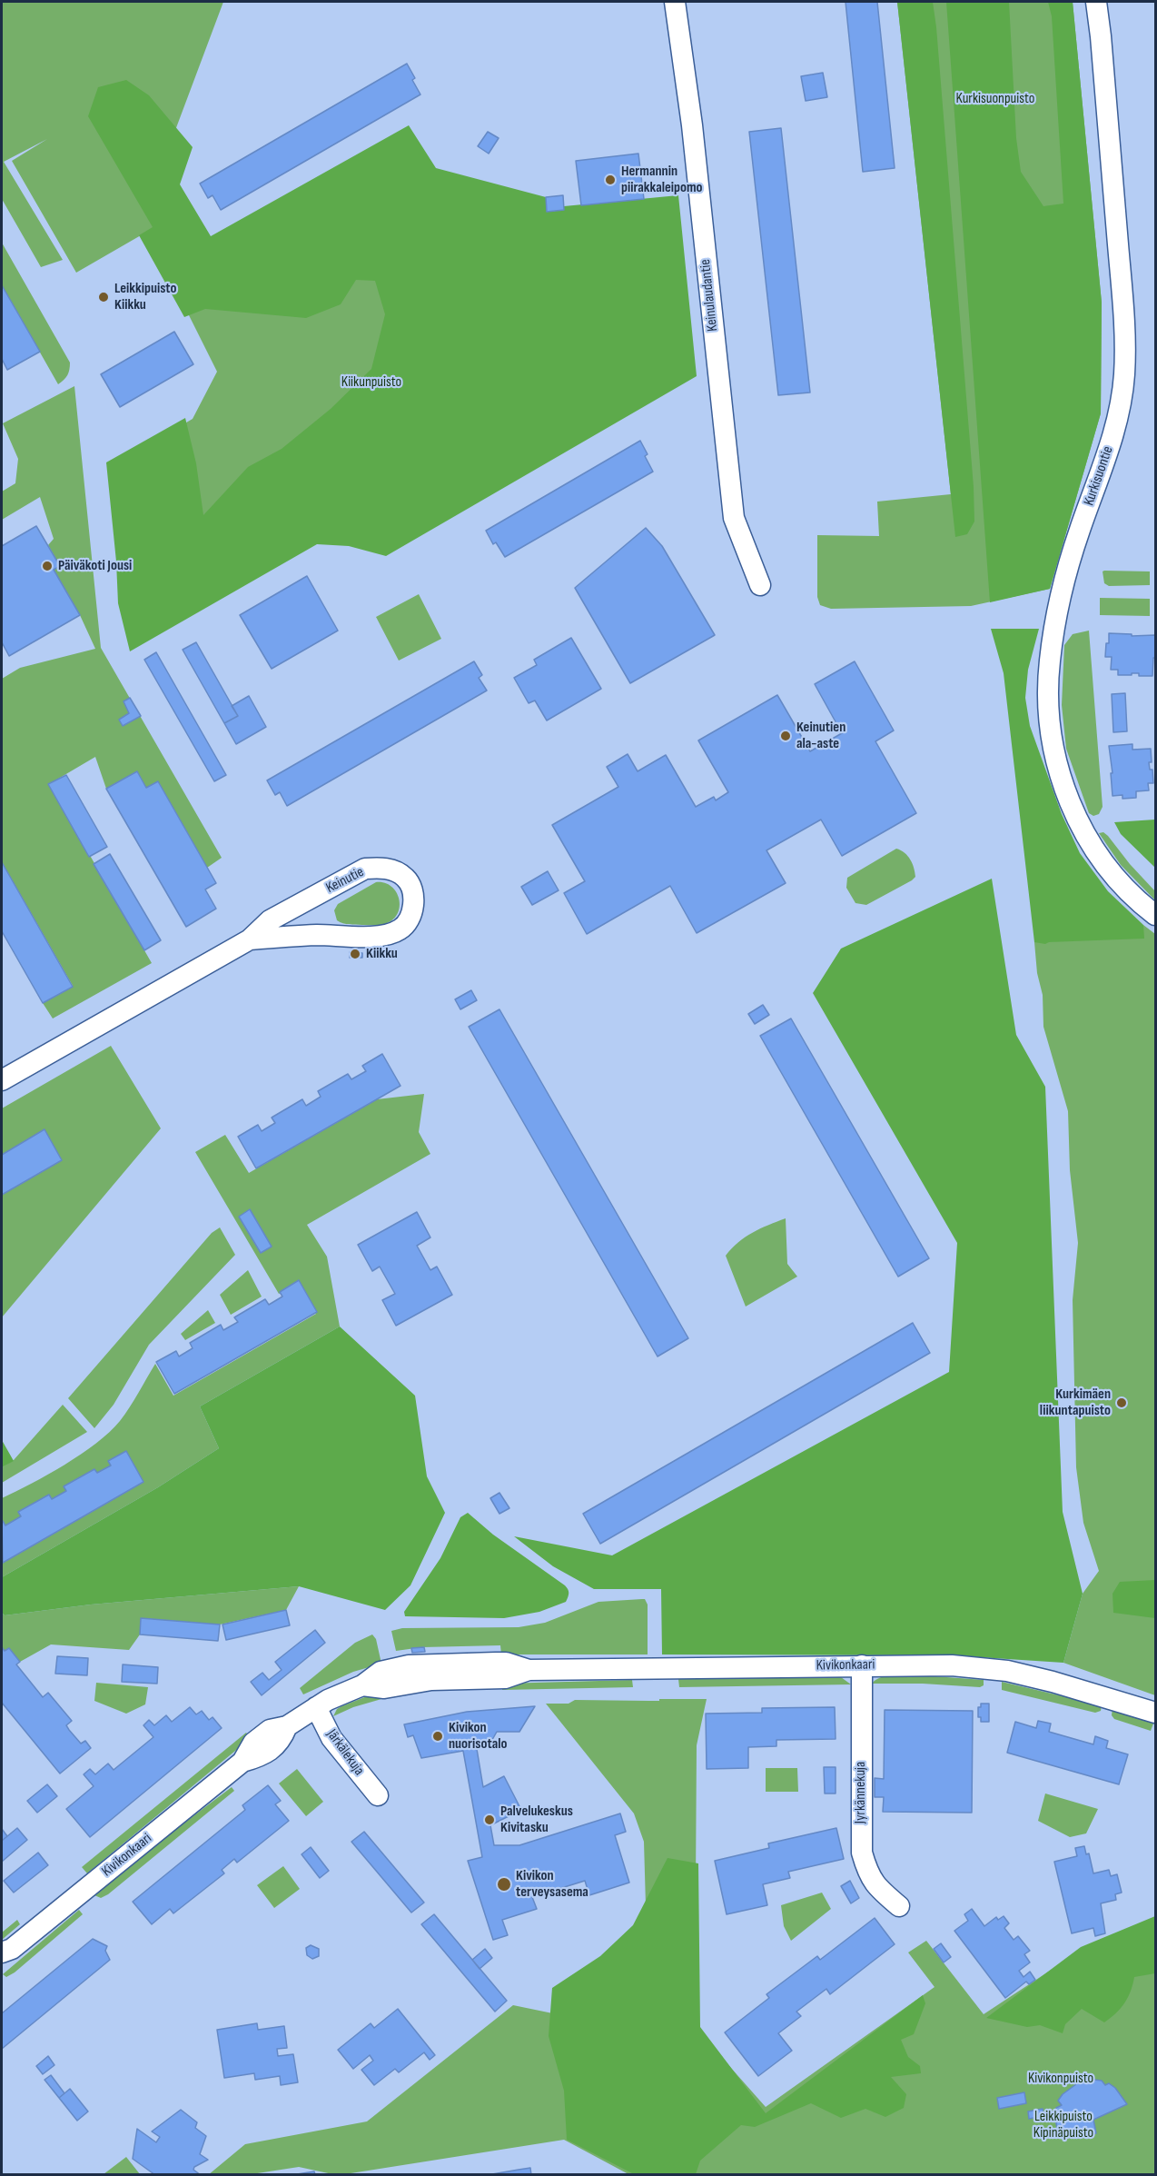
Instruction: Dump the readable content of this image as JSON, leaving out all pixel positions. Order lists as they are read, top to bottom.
{
  "streets": {
    "street": [
      "Keinulaudantie",
      "Kurkisuontie",
      "Keinutie",
      "Kivikonkaari",
      "Järkälekuja",
      "Jyrkännekuja"
    ]
  },
  "crossings": [
    ["Kivikonkaari", "Järkälekuja"],
    ["Kivikonkaari", "Jyrkännekuja"]
  ],
  "parks": [
    "Kurkisuonpuisto",
    "Kiikunpuisto",
    "Kivikonpuisto",
    "Leikkipuisto Kipinäpuisto"
  ],
  "places": [
    "Hermannin piirakkaleipomo",
    "Leikkipuisto Kiikku",
    "Päiväkoti Jousi",
    "Keinutien ala-aste",
    "Kiikku",
    "Kurkimäen liikuntapuisto",
    "Kivikon nuorisotalo",
    "Palvelukeskus Kivitasku",
    "Kivikon terveysasema"
  ]
}
